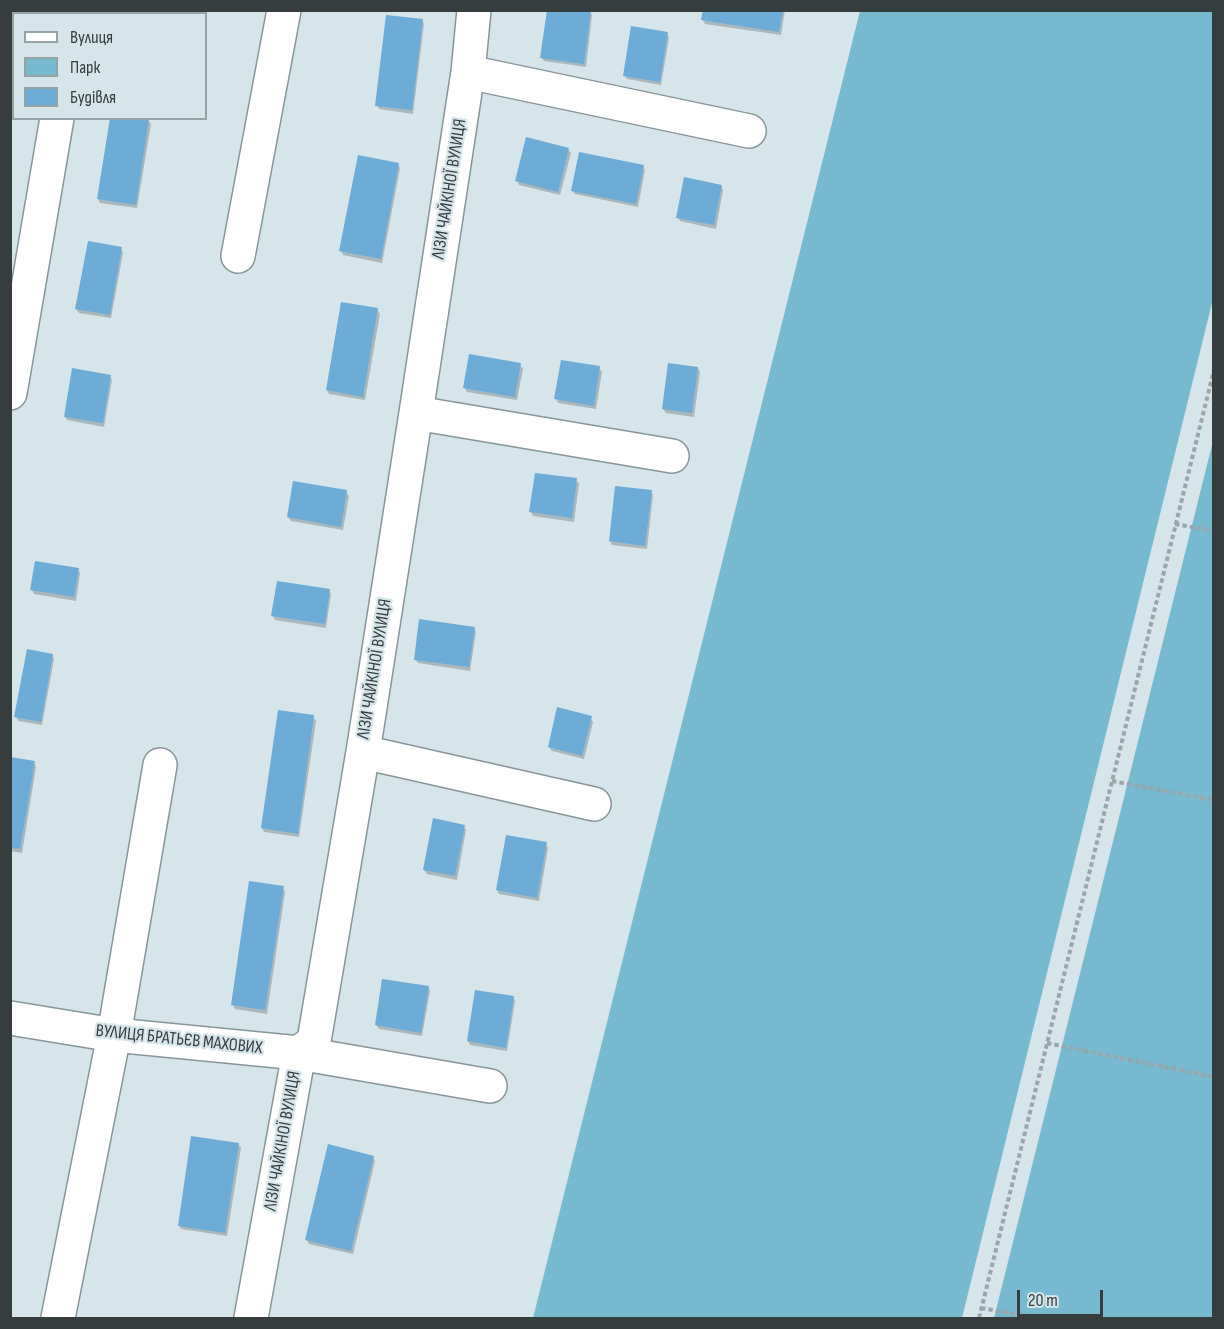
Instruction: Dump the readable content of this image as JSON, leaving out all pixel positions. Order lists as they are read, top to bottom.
{
  "streets": {
    "street": ["ЛІЗИ ЧАЙКІНОЇ ВУЛИЦЯ", "ВУЛИЦЯ БРАТЬЄВ МАХОВИХ"]
  },
  "crossings": [
    ["ЛІЗИ ЧАЙКІНОЇ ВУЛИЦЯ", "ВУЛИЦЯ БРАТЬЄВ МАХОВИХ"]
  ],
  "legend": ["Вулиця", "Парк", "Будівля"],
  "scale_bar": "20 m"
}
